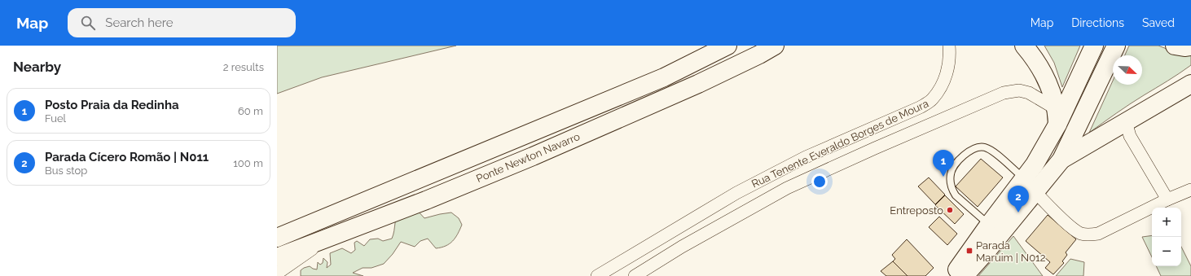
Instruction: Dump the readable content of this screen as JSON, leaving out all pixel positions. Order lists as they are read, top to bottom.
{
  "streets": {
    "main road": ["Ponte Newton Navarro"],
    "street": ["Rua Tenente Everaldo Borges de Moura"]
  },
  "places": {
    "other": ["Entreposto"],
    "transit": ["Parada Maruim | N012"]
  },
  "north": "bottom right",
  "page": {
    "header": "Map",
    "search": "Search here",
    "nav": ["Map", "Directions", "Saved"],
    "heading": ["Nearby", "2 results"],
    "list": [
      {
        "mark": "1",
        "name": "Posto Praia da Redinha",
        "note": "Fuel",
        "value": "60 m"
      },
      {
        "mark": "2",
        "name": "Parada Cícero Romão | N011",
        "note": "Bus stop",
        "value": "100 m"
      }
    ],
    "pins": ["1", "2"],
    "map_buttons": ["+", "−"]
  }
}
